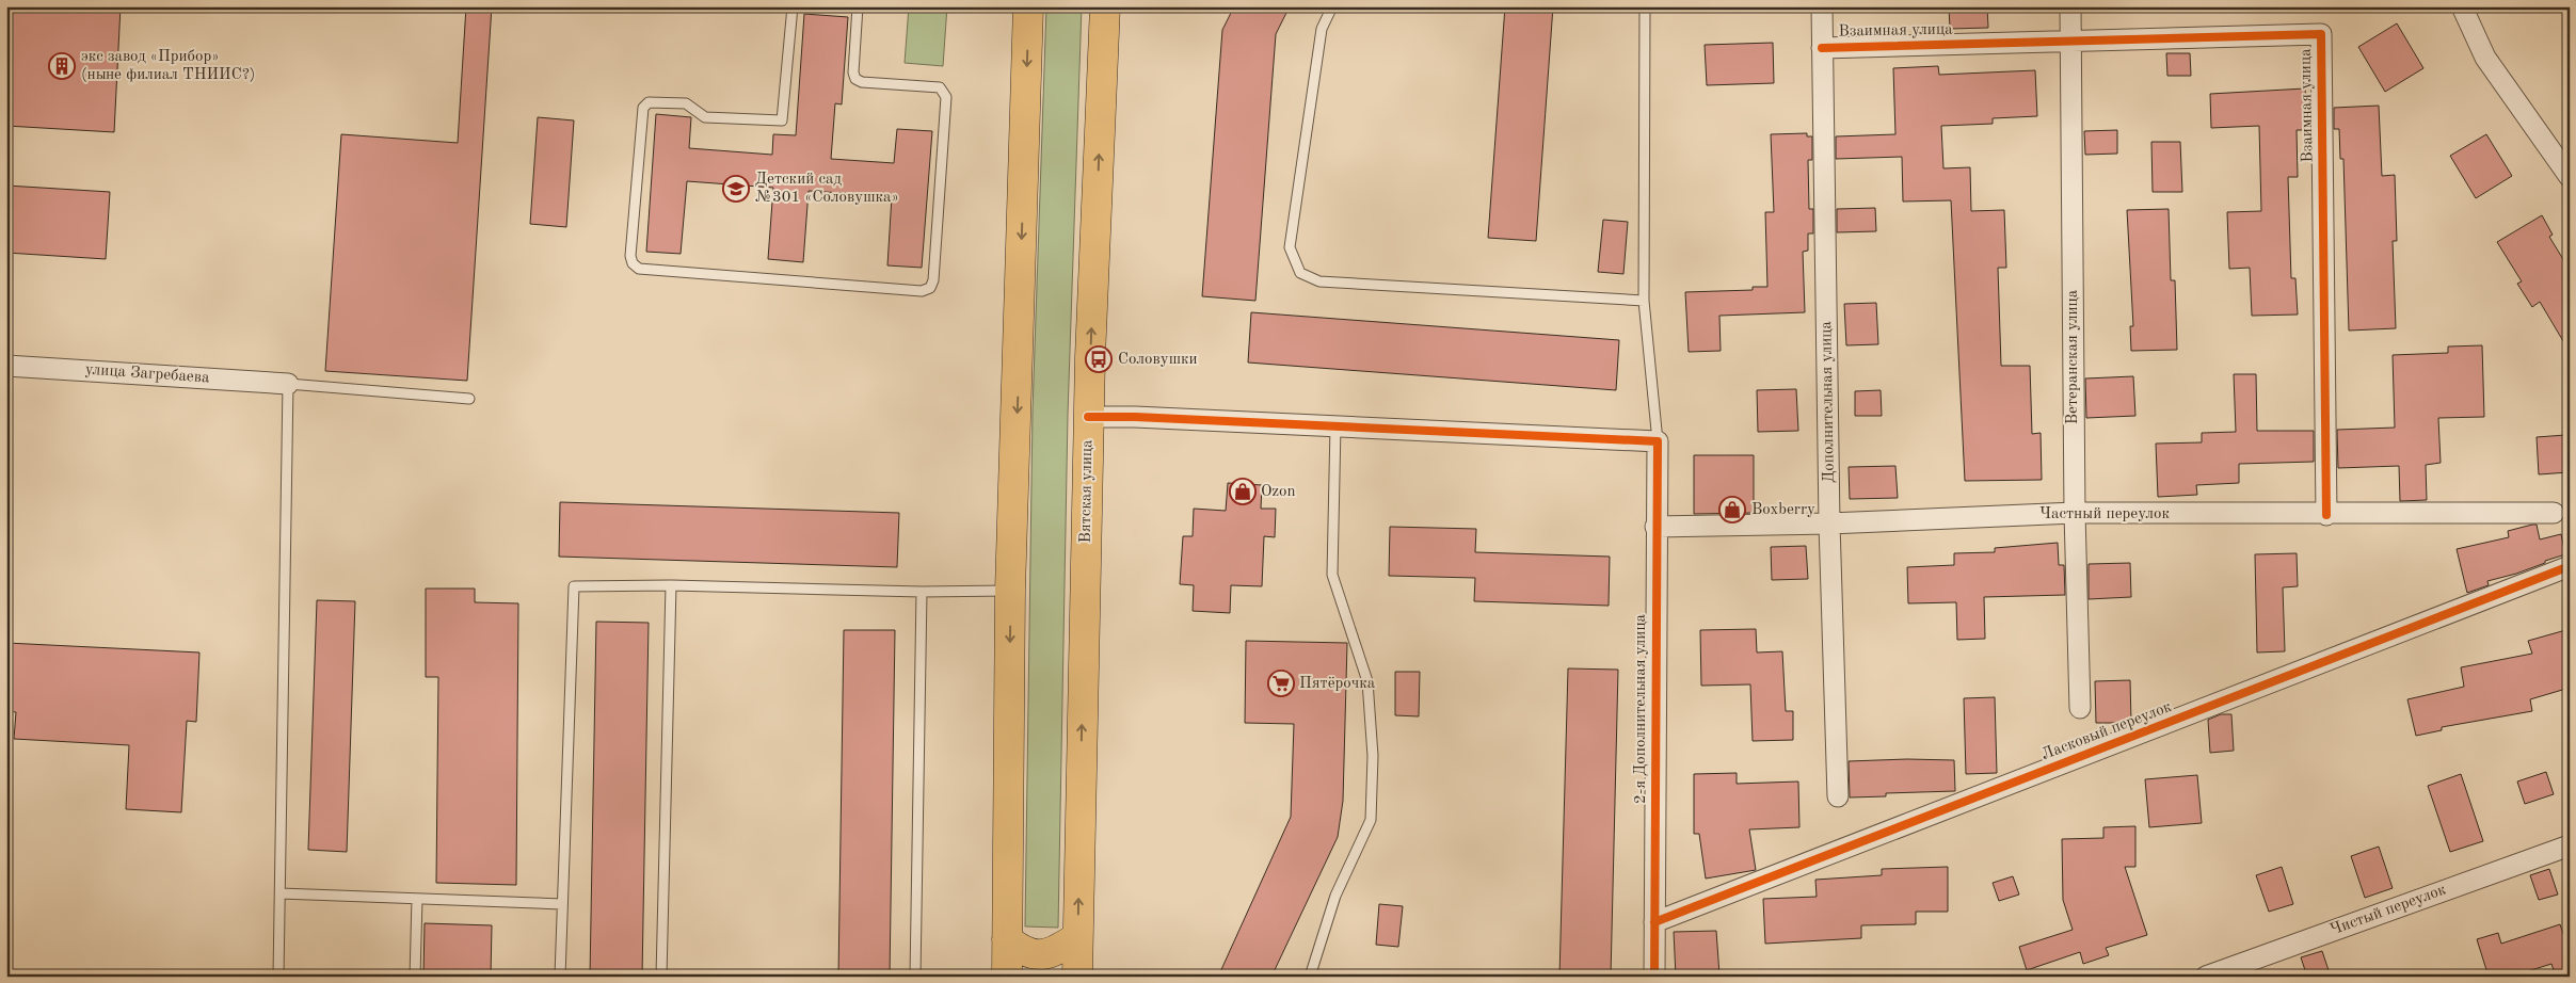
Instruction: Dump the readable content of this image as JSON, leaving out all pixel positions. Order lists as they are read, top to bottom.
{
  "streets": {
    "main road": ["Вятская улица"],
    "street": [
      "Взаимная улица",
      "Ветеранская улица",
      "улица Загребаева",
      "Дополнительная улица",
      "Частный переулок",
      "2-я Дополнительная улица",
      "Ласковый переулок",
      "Чистый переулок"
    ]
  },
  "crossings": [
    ["Взаимная улица", "Ветеранская улица"],
    ["Взаимная улица", "Дополнительная улица"],
    ["Взаимная улица", "Частный переулок"],
    ["Ветеранская улица", "Частный переулок"],
    ["Дополнительная улица", "Частный переулок"],
    ["Частный переулок", "2-я Дополнительная улица"],
    ["2-я Дополнительная улица", "Ласковый переулок"]
  ],
  "places": {
    "building": ["экс завод «Прибор» (ныне филиал ТНИИС?)"],
    "school or university": ["Детский сад №301 «Соловушка»"],
    "bus stop": ["Соловушки"],
    "shop": ["Ozon", "Boxberry"],
    "supermarket": ["Пятёрочка"]
  }
}
